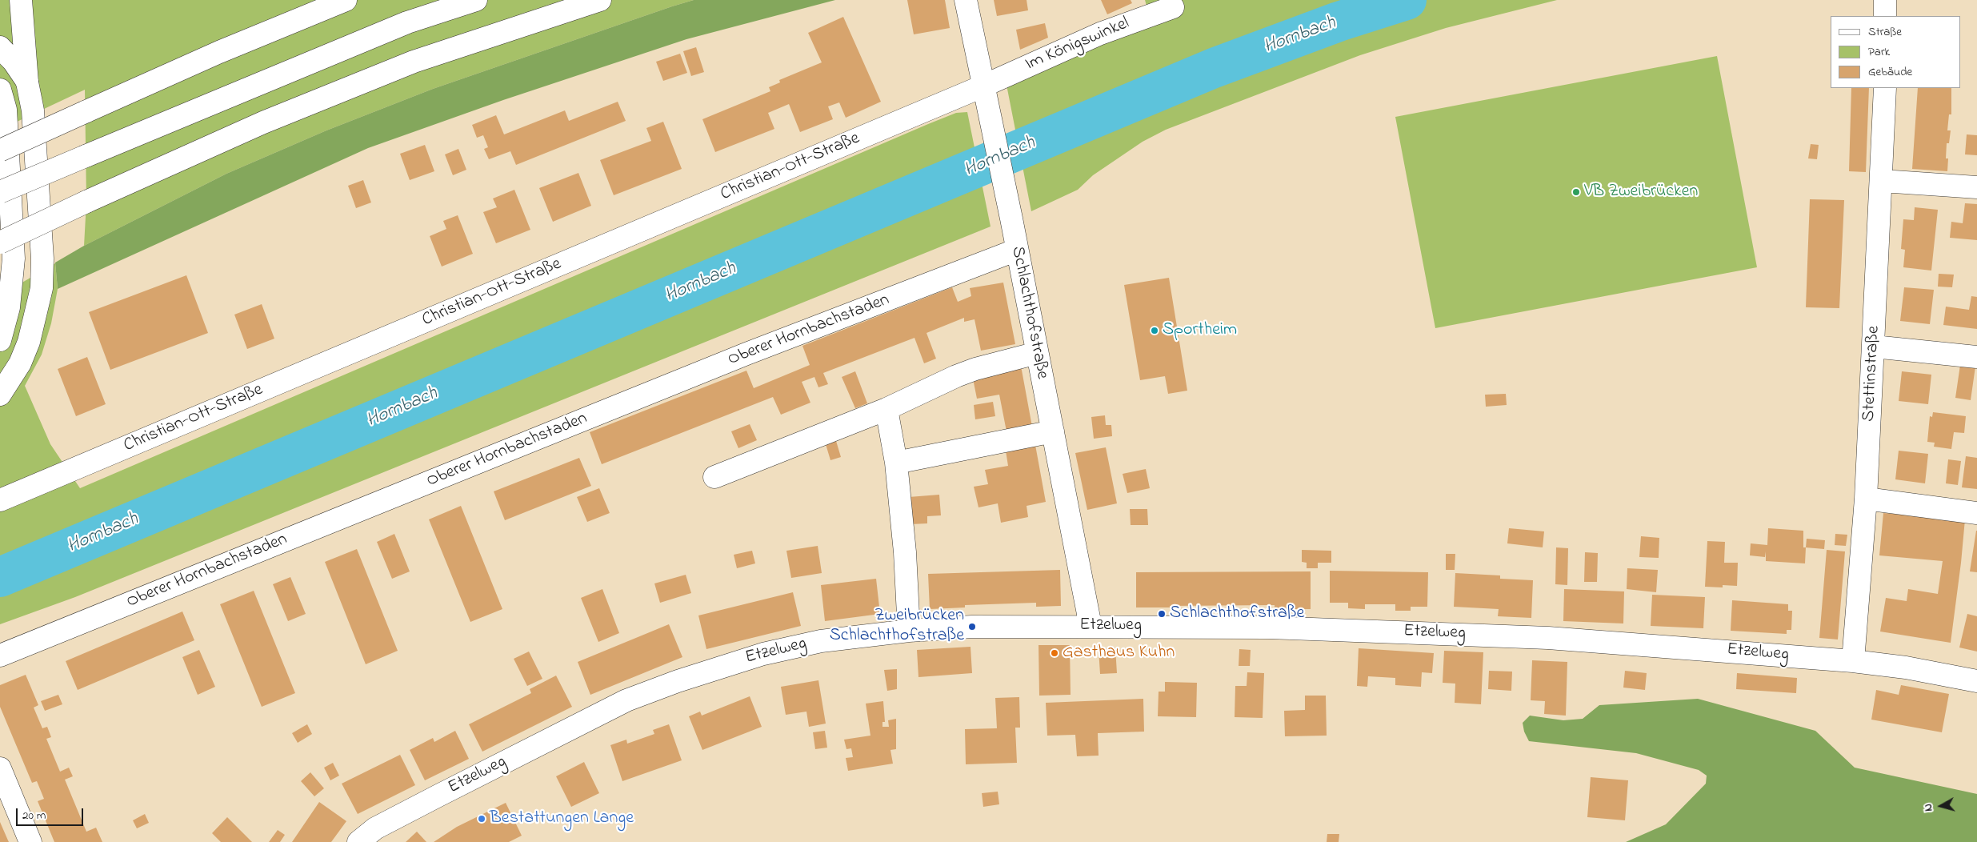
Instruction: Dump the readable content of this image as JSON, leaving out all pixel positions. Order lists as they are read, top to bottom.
{
  "streets": {
    "main road": [
      "Im Königswinkel",
      "Christian-Ott-Straße",
      "Schlachthofstraße",
      "Oberer Hornbachstaden",
      "Stettinstraße",
      "Etzelweg"
    ]
  },
  "crossings": [
    ["Im Königswinkel", "Christian-Ott-Straße"],
    ["Im Königswinkel", "Schlachthofstraße"],
    ["Christian-Ott-Straße", "Schlachthofstraße"],
    ["Schlachthofstraße", "Oberer Hornbachstaden"],
    ["Schlachthofstraße", "Etzelweg"],
    ["Stettinstraße", "Etzelweg"]
  ],
  "water": ["Hornbach"],
  "places": [
    "VB Zweibrücken",
    "Sportheim",
    "Schlachthofstraße",
    "Zweibrücken Schlachthofstraße",
    "Gasthaus Kuhn",
    "Bestattungen Lange"
  ],
  "legend": ["Straße", "Park", "Gebäude"],
  "scale_bar": "20 m",
  "north": "left"
}
